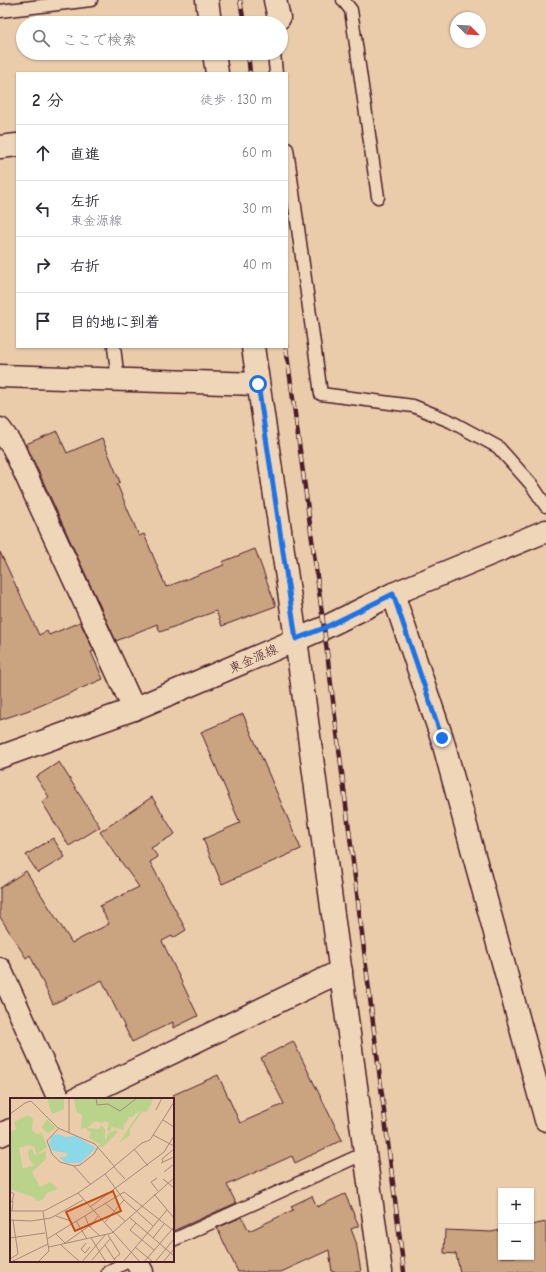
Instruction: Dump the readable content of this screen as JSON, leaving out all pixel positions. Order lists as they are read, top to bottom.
{
  "streets": {
    "street": ["東金源線"]
  },
  "north": "bottom right",
  "page": {
    "search": "ここで検索",
    "heading": ["2 分", "徒歩 · 130 m"],
    "list": [
      ["直進", "60 m"],
      ["左折", "東金源線", "30 m"],
      ["右折", "40 m"],
      "目的地に到着"
    ],
    "map_buttons": ["+", "−"]
  }
}
